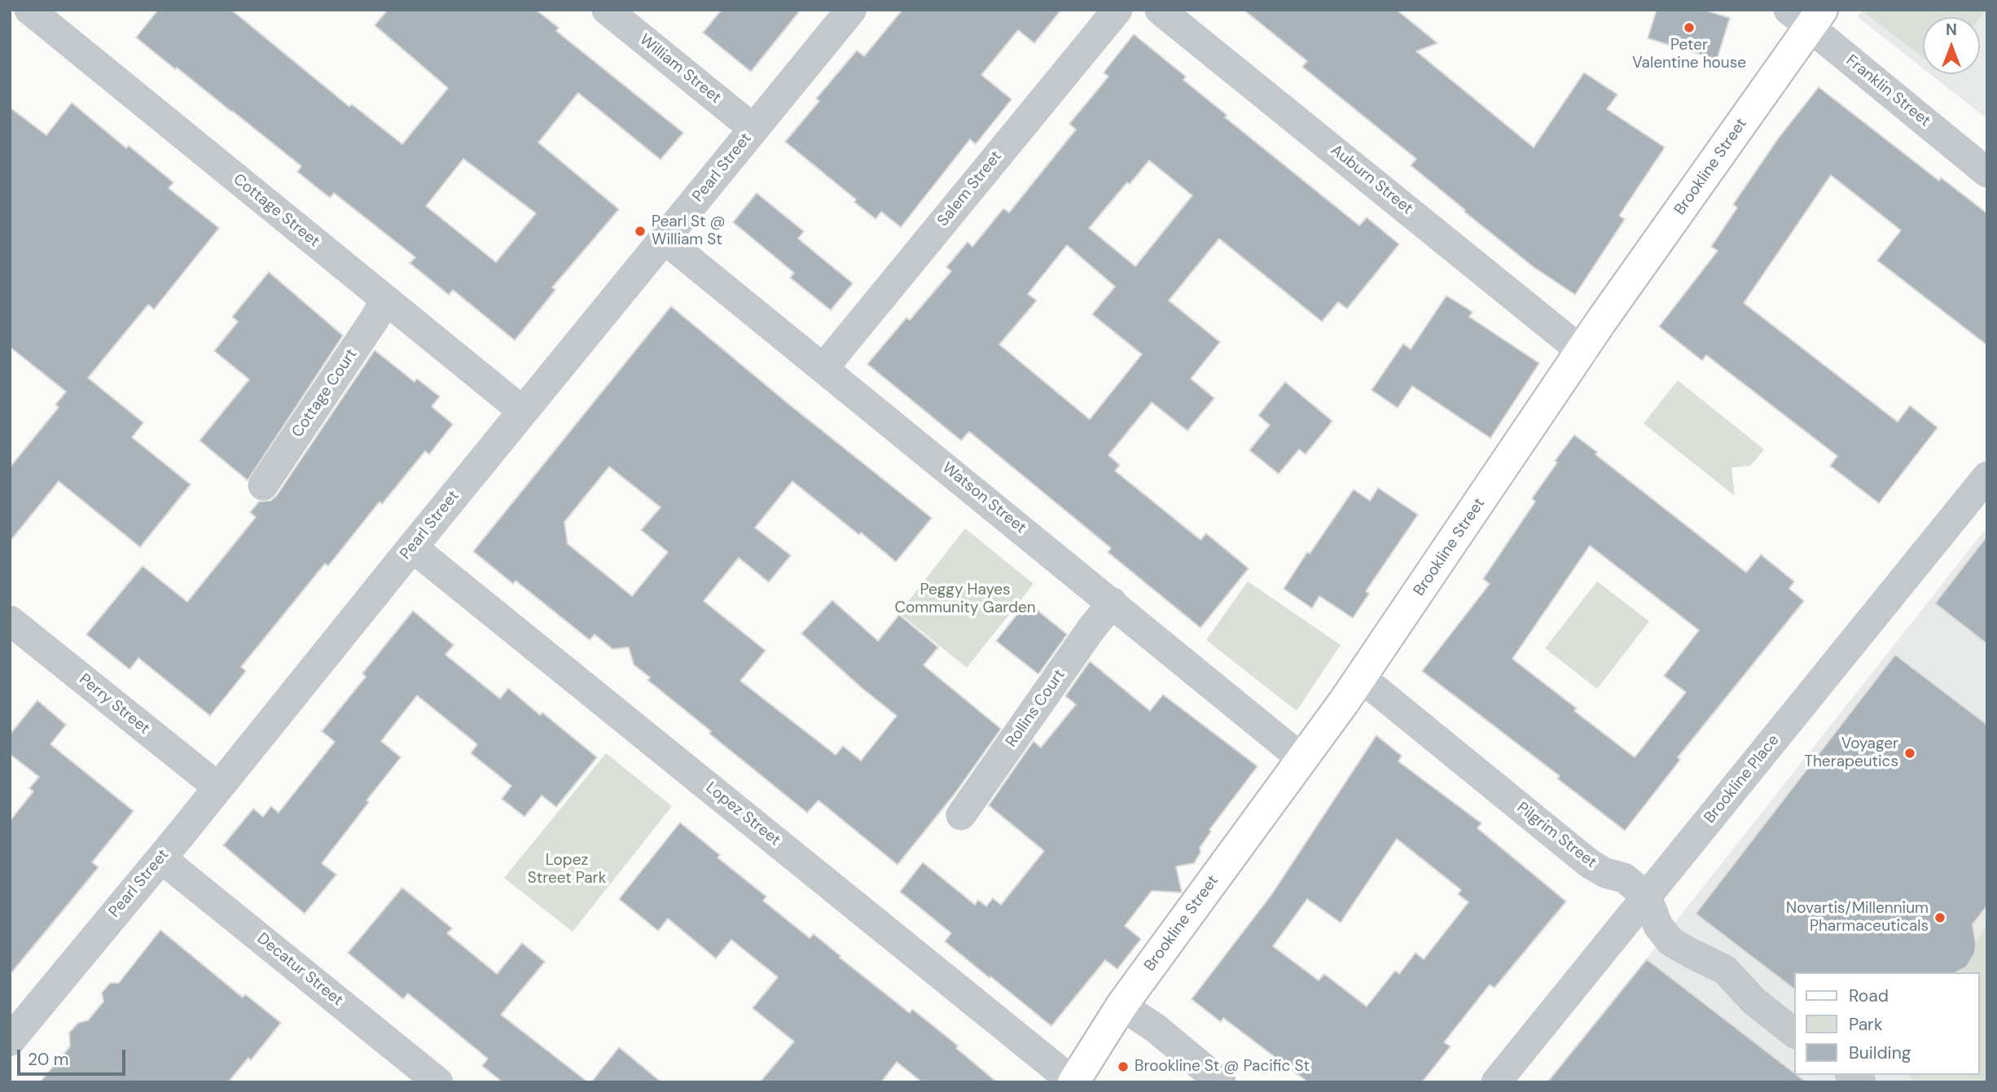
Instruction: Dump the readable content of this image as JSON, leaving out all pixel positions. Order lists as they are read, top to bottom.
{
  "streets": {
    "main road": ["Brookline Street"],
    "street": [
      "William Street",
      "Franklin Street",
      "Pearl Street",
      "Auburn Street",
      "Salem Street",
      "Cottage Street",
      "Cottage Court",
      "Watson Street",
      "Perry Street",
      "Rollins Court",
      "Brookline Place",
      "Lopez Street",
      "Pilgrim Street",
      "Decatur Street"
    ]
  },
  "crossings": [
    ["William Street", "Pearl Street"],
    ["Franklin Street", "Brookline Street"],
    ["Brookline Street", "Auburn Street"],
    ["Brookline Street", "Watson Street"],
    ["Brookline Street", "Lopez Street"],
    ["Brookline Street", "Pilgrim Street"],
    ["Pearl Street", "Cottage Street"],
    ["Pearl Street", "Watson Street"],
    ["Pearl Street", "Perry Street"],
    ["Pearl Street", "Lopez Street"],
    ["Pearl Street", "Decatur Street"],
    ["Salem Street", "Watson Street"],
    ["Cottage Street", "Cottage Court"],
    ["Watson Street", "Rollins Court"],
    ["Brookline Place", "Pilgrim Street"]
  ],
  "parks": ["Peggy Hayes Community Garden", "Lopez Street Park"],
  "places": [
    "Peter Valentine house",
    "Pearl St @ William St",
    "Voyager Therapeutics",
    "Novartis/Millennium Pharmaceuticals",
    "Brookline St @ Pacific St"
  ],
  "legend": ["Road", "Park", "Building"],
  "scale_bar": "20 m",
  "north": "top"
}
